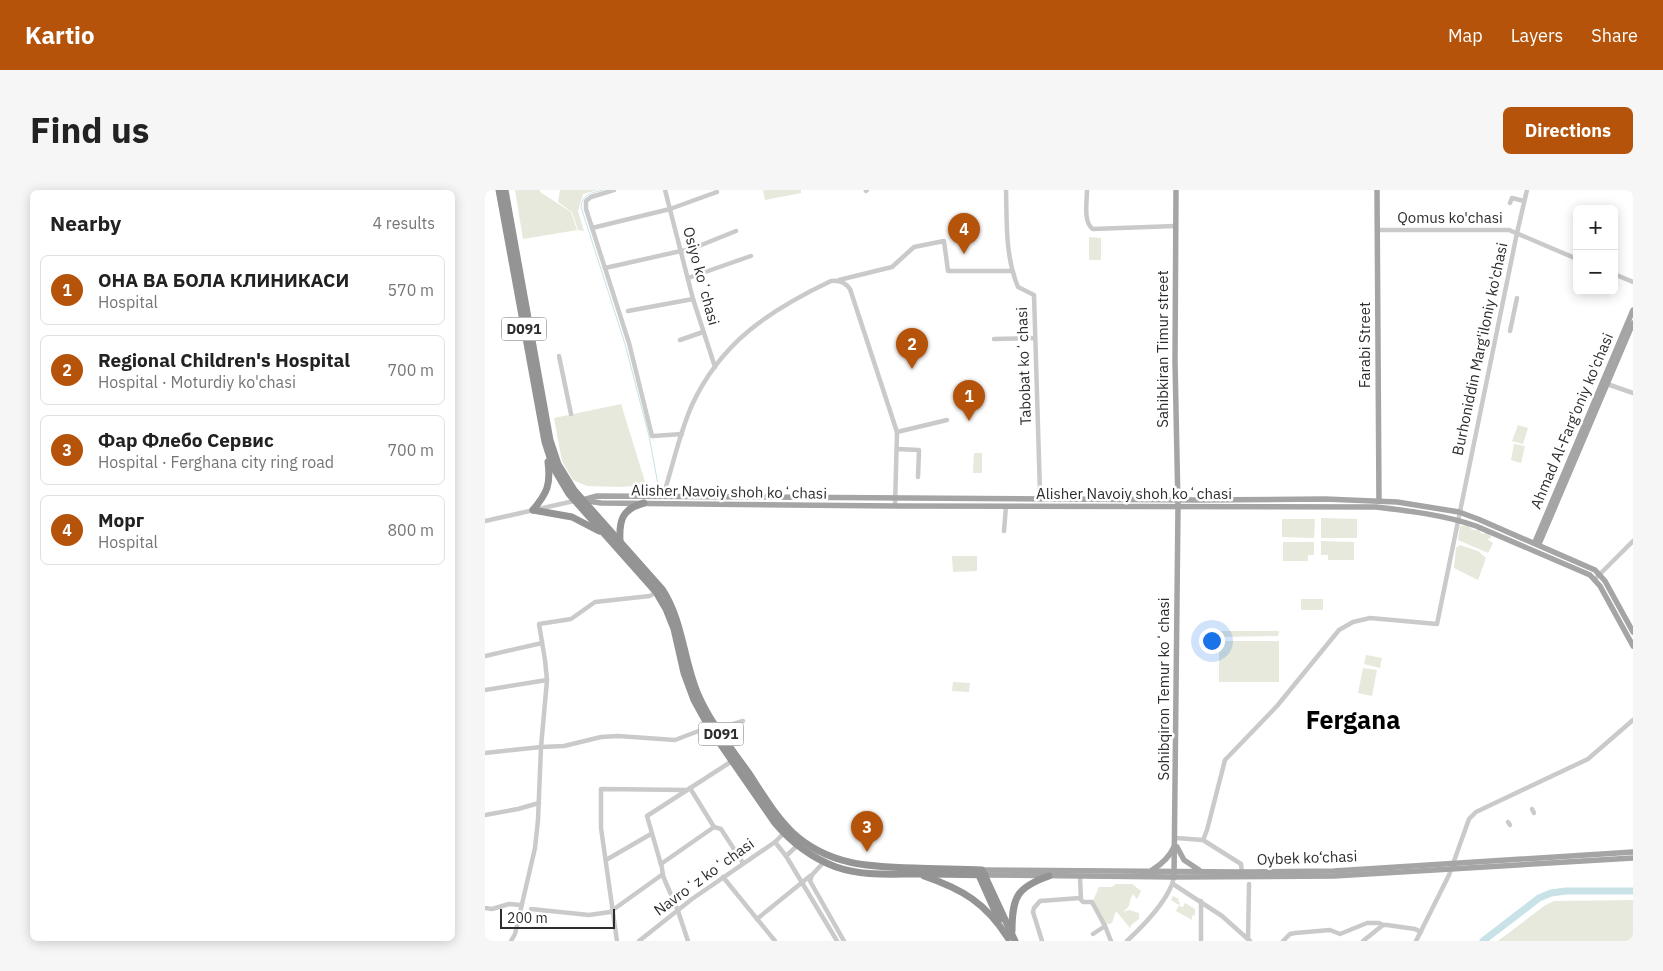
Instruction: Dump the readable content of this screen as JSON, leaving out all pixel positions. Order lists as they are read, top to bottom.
{
  "streets": {
    "highway": ["D091"],
    "main road": [
      "Farabi Street",
      "Sahibkiran Timur street",
      "Ahmad Al-Farg'oniy ko'chasi",
      "Alisher Navoiy shoh koʻchasi",
      "Sohibqiron Temur koʻchasi",
      "Oybek ko‘chasi"
    ],
    "street": [
      "Qomus ko'chasi",
      "Osiyo koʻchasi",
      "Burhoniddin Marg'iloniy ko'chasi",
      "Tabobat koʻchasi",
      "Navroʻz koʻchasi"
    ]
  },
  "crossings": [
    ["Qomus ko'chasi", "Farabi Street"],
    ["Qomus ko'chasi", "Burhoniddin Marg'iloniy ko'chasi"],
    ["D091", "Alisher Navoiy shoh koʻchasi"],
    ["D091", "Oybek ko‘chasi"],
    ["D091", "Navroʻz koʻchasi"],
    ["Farabi Street", "Alisher Navoiy shoh koʻchasi"],
    ["Sahibkiran Timur street", "Alisher Navoiy shoh koʻchasi"],
    ["Sahibkiran Timur street", "Sohibqiron Temur koʻchasi"],
    ["Burhoniddin Marg'iloniy ko'chasi", "Alisher Navoiy shoh koʻchasi"],
    ["Ahmad Al-Farg'oniy ko'chasi", "Alisher Navoiy shoh koʻchasi"],
    ["Alisher Navoiy shoh koʻchasi", "Sohibqiron Temur koʻchasi"],
    ["Sohibqiron Temur koʻchasi", "Oybek ko‘chasi"]
  ],
  "districts": ["Fergana"],
  "scale_bar": "200 m",
  "page": {
    "header": "Kartio",
    "nav": ["Map", "Layers", "Share"],
    "title": "Find us",
    "buttons": "Directions",
    "heading": ["Nearby", "4 results"],
    "map_buttons": ["+", "−"],
    "pins": [
      "4",
      "2",
      "1",
      "3"
    ],
    "list": [
      {
        "mark": "1",
        "name": "ОНА ВА БОЛА КЛИНИКАСИ",
        "note": "Hospital",
        "value": "570 m"
      },
      {
        "mark": "2",
        "name": "Regional Children's Hospital",
        "note": "Hospital · Moturdiy ko'chasi",
        "value": "700 m"
      },
      {
        "mark": "3",
        "name": "Фар Флебо Сервис",
        "note": "Hospital · Ferghana city ring road",
        "value": "700 m"
      },
      {
        "mark": "4",
        "name": "Морг",
        "note": "Hospital",
        "value": "800 m"
      }
    ],
    "scale": "200 m"
  }
}
